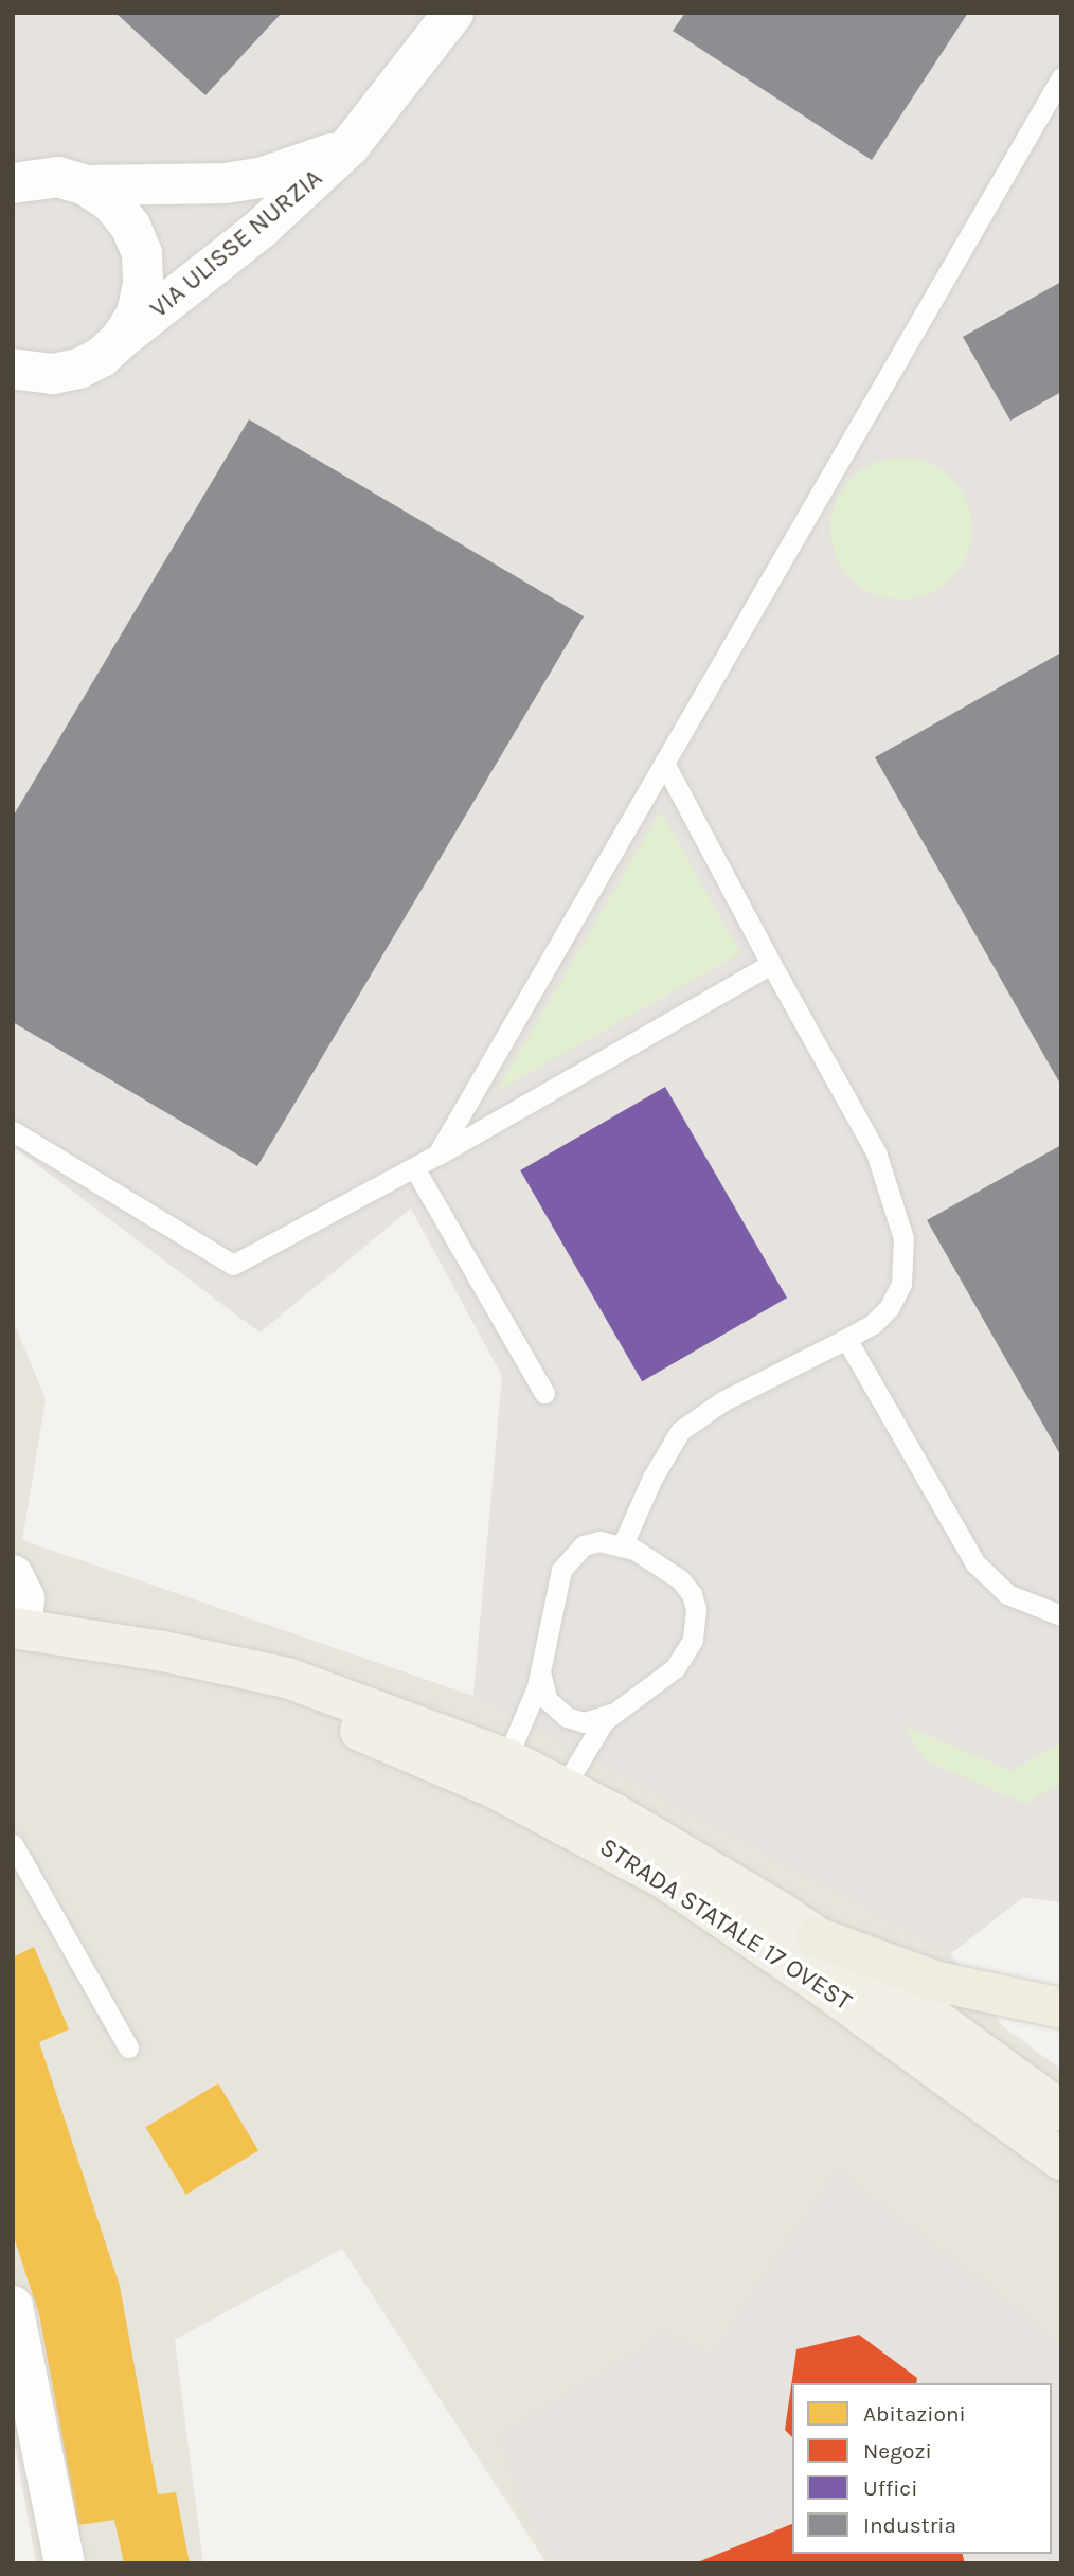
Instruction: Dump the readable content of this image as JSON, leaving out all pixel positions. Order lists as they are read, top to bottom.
{
  "streets": {
    "main road": ["STRADA STATALE 17 OVEST"],
    "street": ["VIA ULISSE NURZIA"]
  },
  "legend": [
    "Abitazioni",
    "Negozi",
    "Uffici",
    "Industria"
  ]
}
